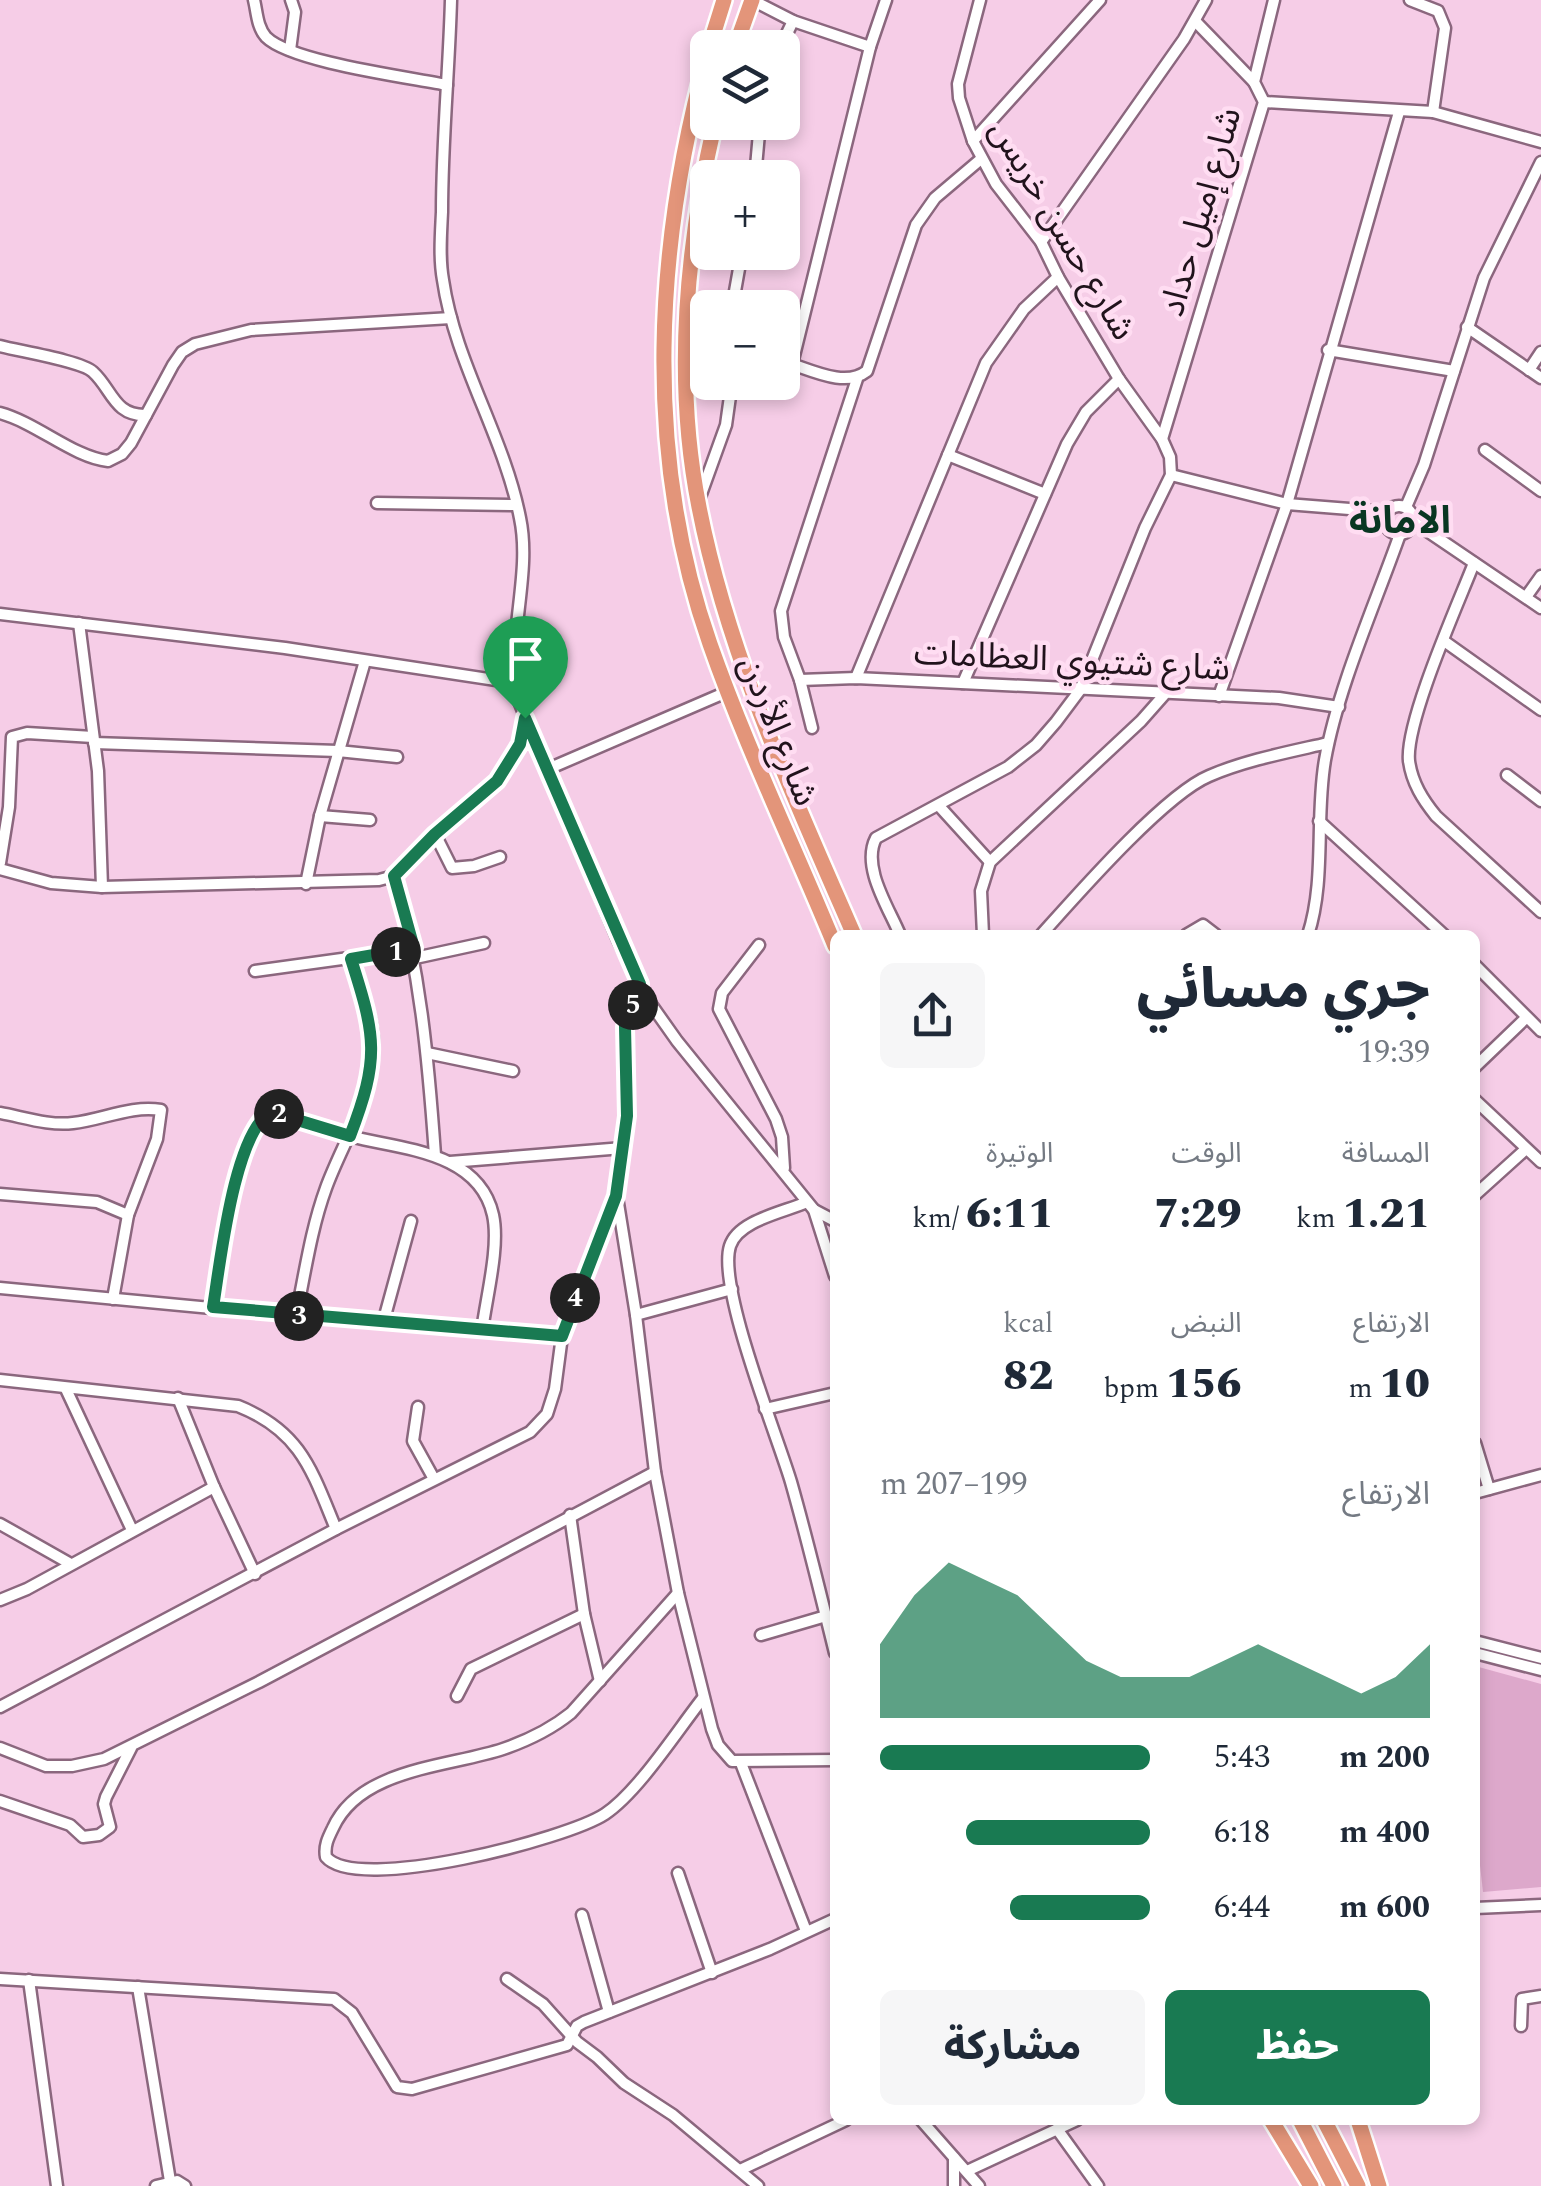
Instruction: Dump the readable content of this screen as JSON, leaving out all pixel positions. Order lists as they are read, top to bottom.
{
  "streets": {
    "highway": ["شارع الأردن"],
    "street": ["شارع إميل حداد", "شارع حسن خريس", "شارع شتيوي العظامات"]
  },
  "crossings": [
    ["شارع إميل حداد", "شارع حسن خريس"]
  ],
  "districts": ["الامانة"],
  "page": {
    "map_buttons": ["+", "−"],
    "pins": [
      "1",
      "5",
      "2",
      "4",
      "3"
    ],
    "heading": ["جري مسائي", "19:39"],
    "stats": [
      ["المسافة", "1.21 km"],
      ["الوقت", "7:29"],
      ["الوتيرة", "6:11 /km"],
      ["الارتفاع", "10 m"],
      ["النبض", "156 bpm"],
      ["kcal", "82"]
    ],
    "chart": ["الارتفاع", "199–207 m"],
    "list": [
      {
        "name": "200 m",
        "note": "5:43"
      },
      {
        "name": "400 m",
        "note": "6:18"
      },
      {
        "name": "600 m",
        "note": "6:44"
      }
    ],
    "buttons": ["حفظ", "مشاركة"]
  }
}
